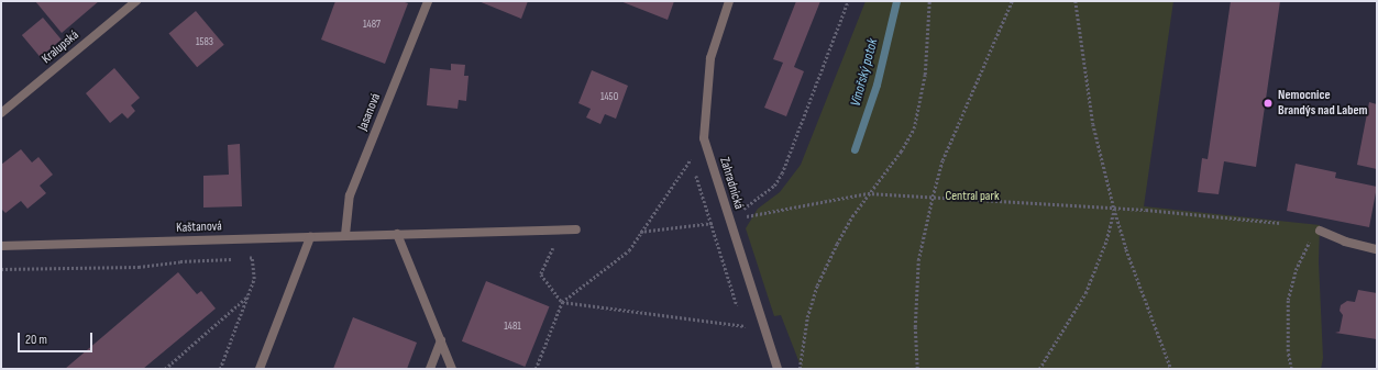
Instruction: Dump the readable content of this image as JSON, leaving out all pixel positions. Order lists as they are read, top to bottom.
{
  "streets": {
    "street": [
      "Kralupská",
      "Jasanová",
      "Zahradnická",
      "Kaštanová"
    ]
  },
  "crossings": [
    ["Jasanová", "Kaštanová"]
  ],
  "water": ["Vinořský potok"],
  "parks": ["Central park"],
  "places": ["Nemocnice Brandýs nad Labem"],
  "house_numbers": [
    "1487",
    "1583",
    "1450",
    "1481"
  ],
  "scale_bar": "20 m"
}
